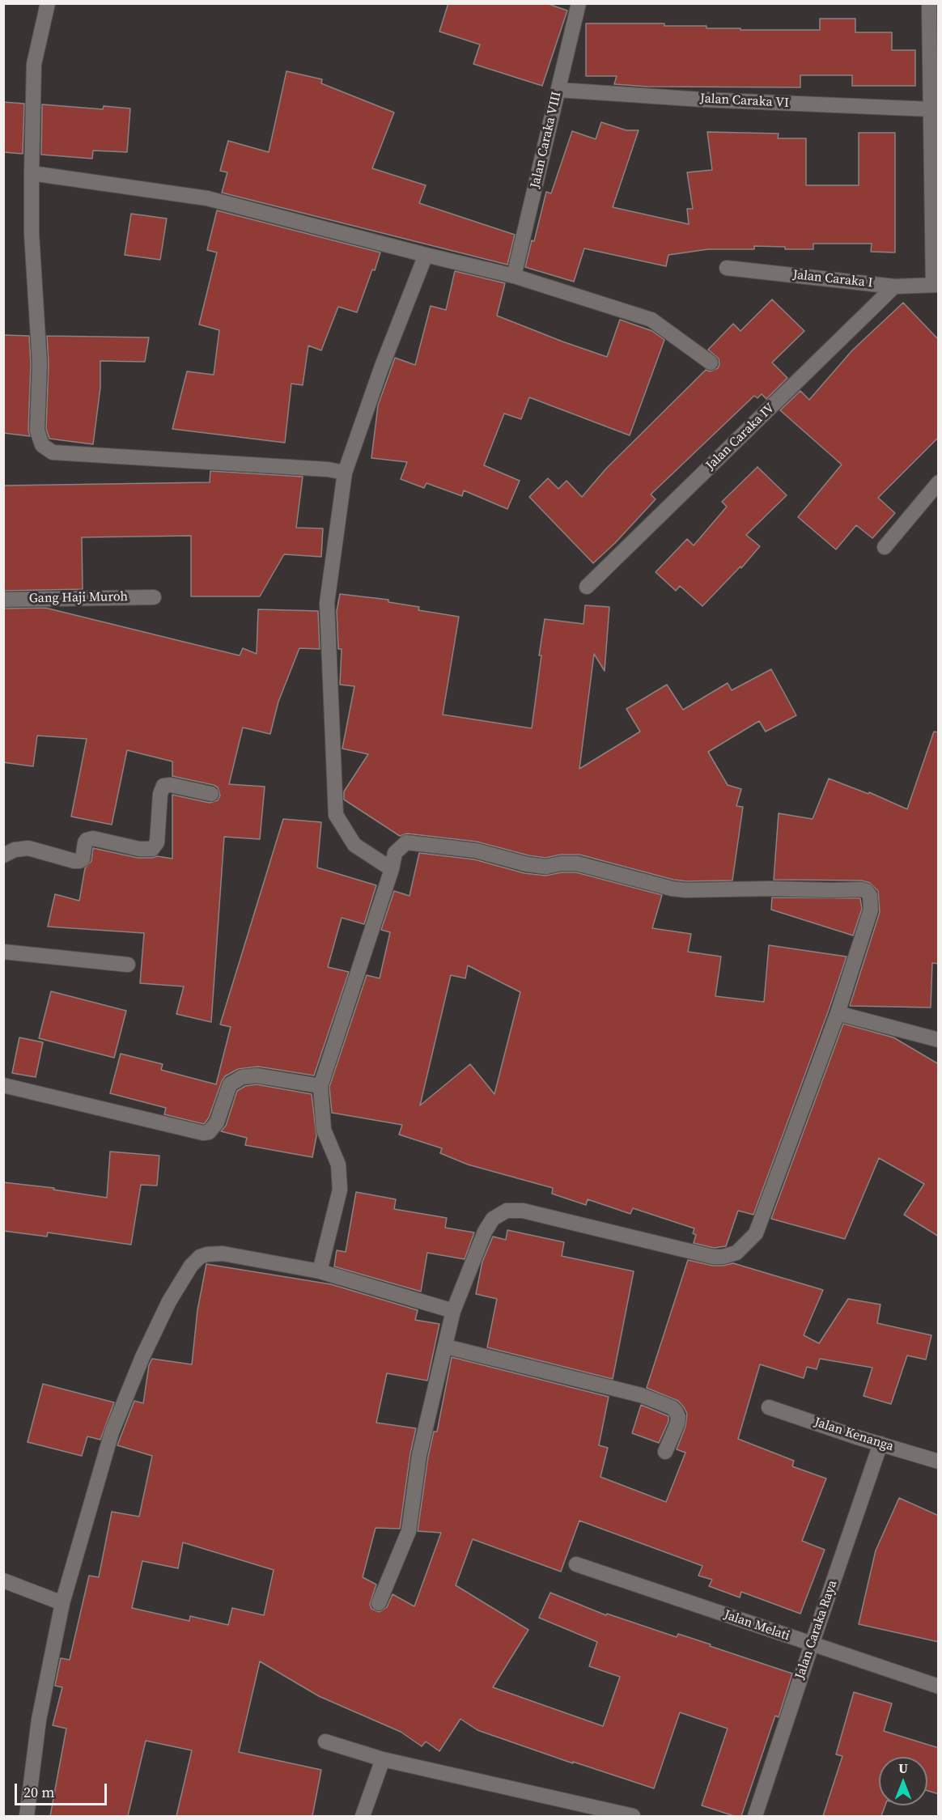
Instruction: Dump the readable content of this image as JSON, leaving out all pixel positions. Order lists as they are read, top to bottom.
{
  "streets": {
    "street": [
      "Jalan Caraka VI",
      "Jalan Caraka VIII",
      "Jalan Caraka I",
      "Jalan Caraka IV",
      "Gang Haji Muroh",
      "Jalan Kenanga",
      "Jalan Melati",
      "Jalan Caraka Raya"
    ]
  },
  "crossings": [
    ["Jalan Caraka VI", "Jalan Caraka VIII"],
    ["Jalan Caraka I", "Jalan Caraka IV"],
    ["Jalan Kenanga", "Jalan Caraka Raya"],
    ["Jalan Melati", "Jalan Caraka Raya"]
  ],
  "scale_bar": "20 m",
  "north": "top"
}
